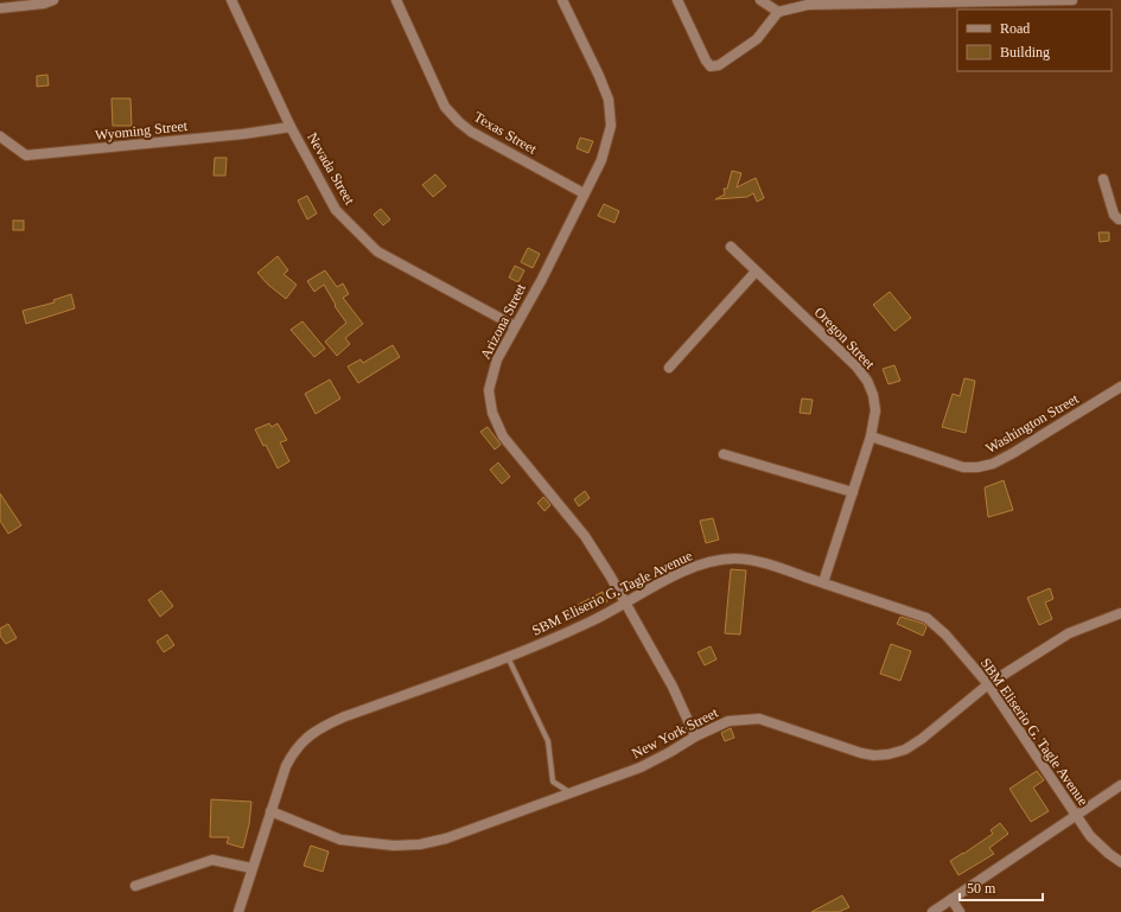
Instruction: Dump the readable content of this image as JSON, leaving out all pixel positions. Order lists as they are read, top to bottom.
{
  "streets": {
    "street": [
      "Wyoming Street",
      "Texas Street",
      "Nevada Street",
      "Arizona Street",
      "Oregon Street",
      "Washington Street",
      "SBM Eliserio G. Tagle Avenue",
      "New York Street"
    ]
  },
  "crossings": [
    ["Wyoming Street", "Nevada Street"],
    ["Texas Street", "Arizona Street"],
    ["Nevada Street", "Arizona Street"],
    ["Arizona Street", "SBM Eliserio G. Tagle Avenue"],
    ["Arizona Street", "New York Street"],
    ["Oregon Street", "Washington Street"],
    ["Oregon Street", "SBM Eliserio G. Tagle Avenue"],
    ["SBM Eliserio G. Tagle Avenue", "New York Street"]
  ],
  "legend": ["Road", "Building"],
  "scale_bar": "50 m"
}
